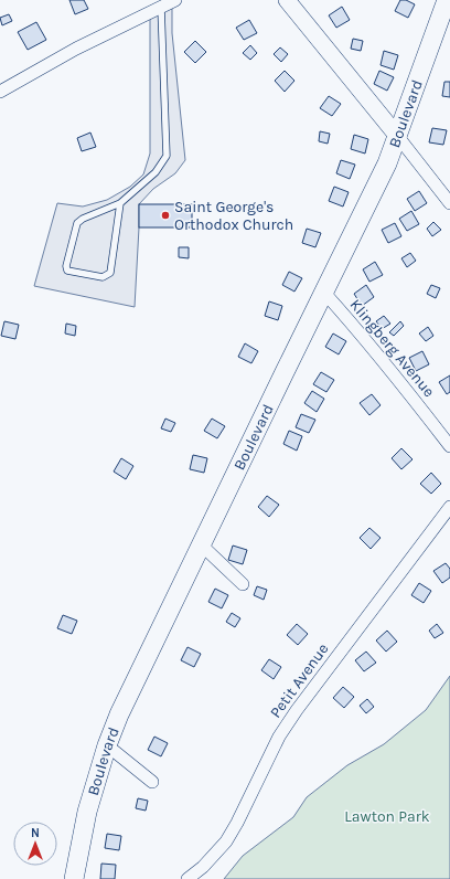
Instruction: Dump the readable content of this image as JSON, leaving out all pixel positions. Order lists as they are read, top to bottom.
{
  "streets": {
    "main road": ["Boulevard"],
    "street": ["Klingberg Avenue", "Petit Avenue"]
  },
  "crossings": [
    ["Boulevard", "Klingberg Avenue"]
  ],
  "parks": ["Lawton Park"],
  "places": ["Saint George's Orthodox Church"],
  "north": "top"
}
